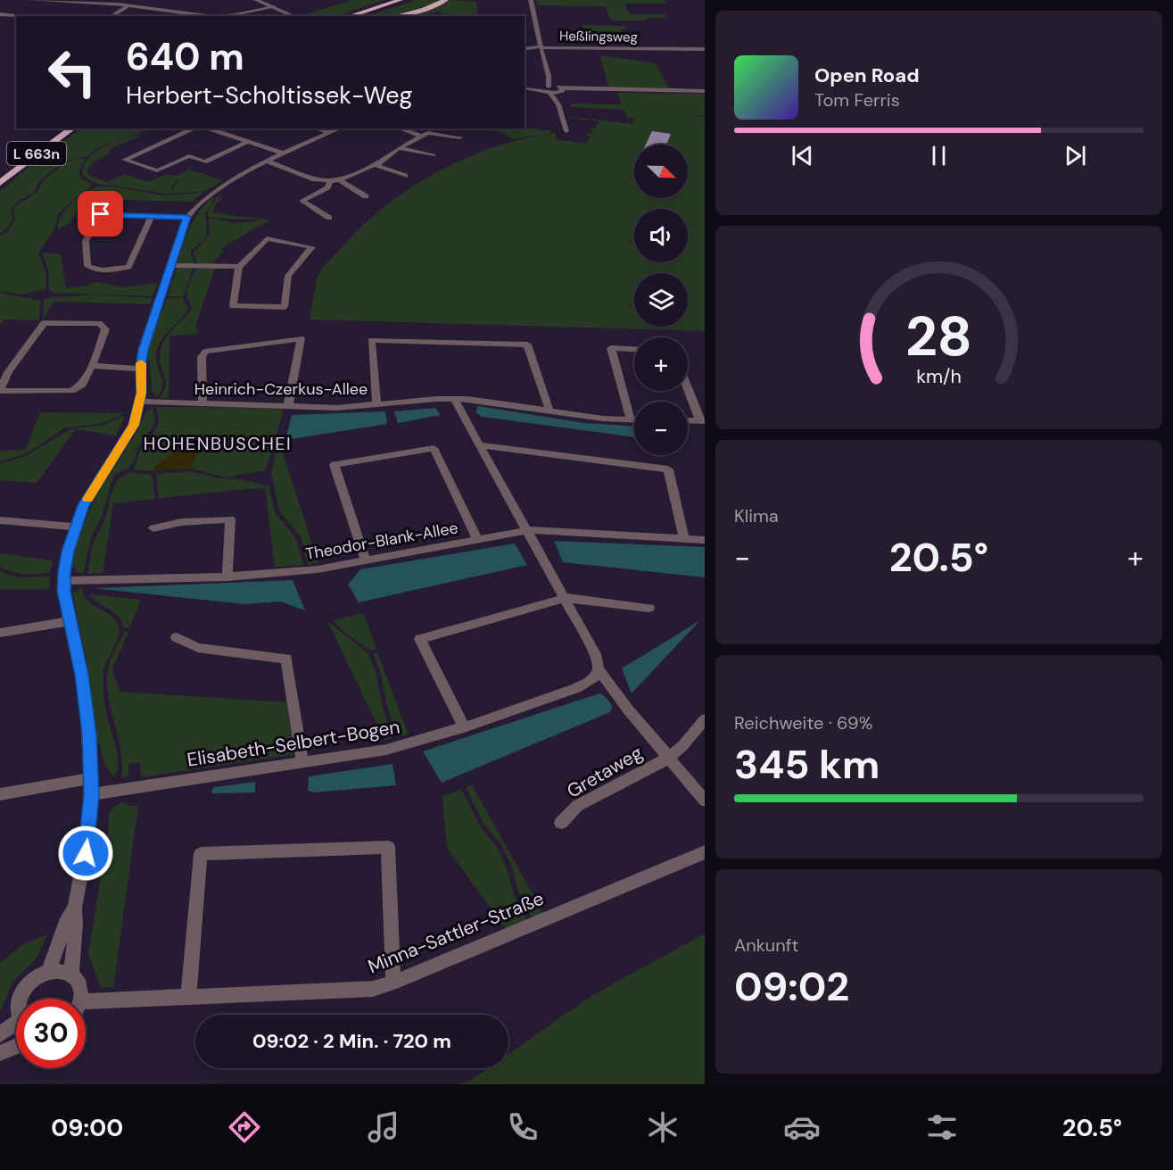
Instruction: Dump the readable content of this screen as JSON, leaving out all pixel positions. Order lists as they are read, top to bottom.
{
  "streets": {
    "highway": ["L 663n"],
    "street": [
      "Heßlingsweg",
      "Heinrich-Czerkus-Allee",
      "Theodor-Blank-Allee",
      "Elisabeth-Selbert-Bogen",
      "Gretaweg",
      "Minna-Sattler-Straße"
    ]
  },
  "districts": ["HOHENBUSCHEI"],
  "north": "bottom right",
  "page": {
    "turn": ["640 m", "Herbert-Scholtissek-Weg"],
    "song": ["Open Road", "Tom Ferris"],
    "map_buttons": ["+", "−"],
    "tile": [
      "Klima",
      ["Reichweite · 69%", "345 km"],
      ["Ankunft", "09:02"]
    ],
    "heat": ["−", "20.5°", "+"],
    "limit": "30",
    "trip": "09:02 · 2 Min. · 720 m",
    "tabs": ["09:00", "20.5°"],
    "gauge": ["28", "km/h"]
  }
}
